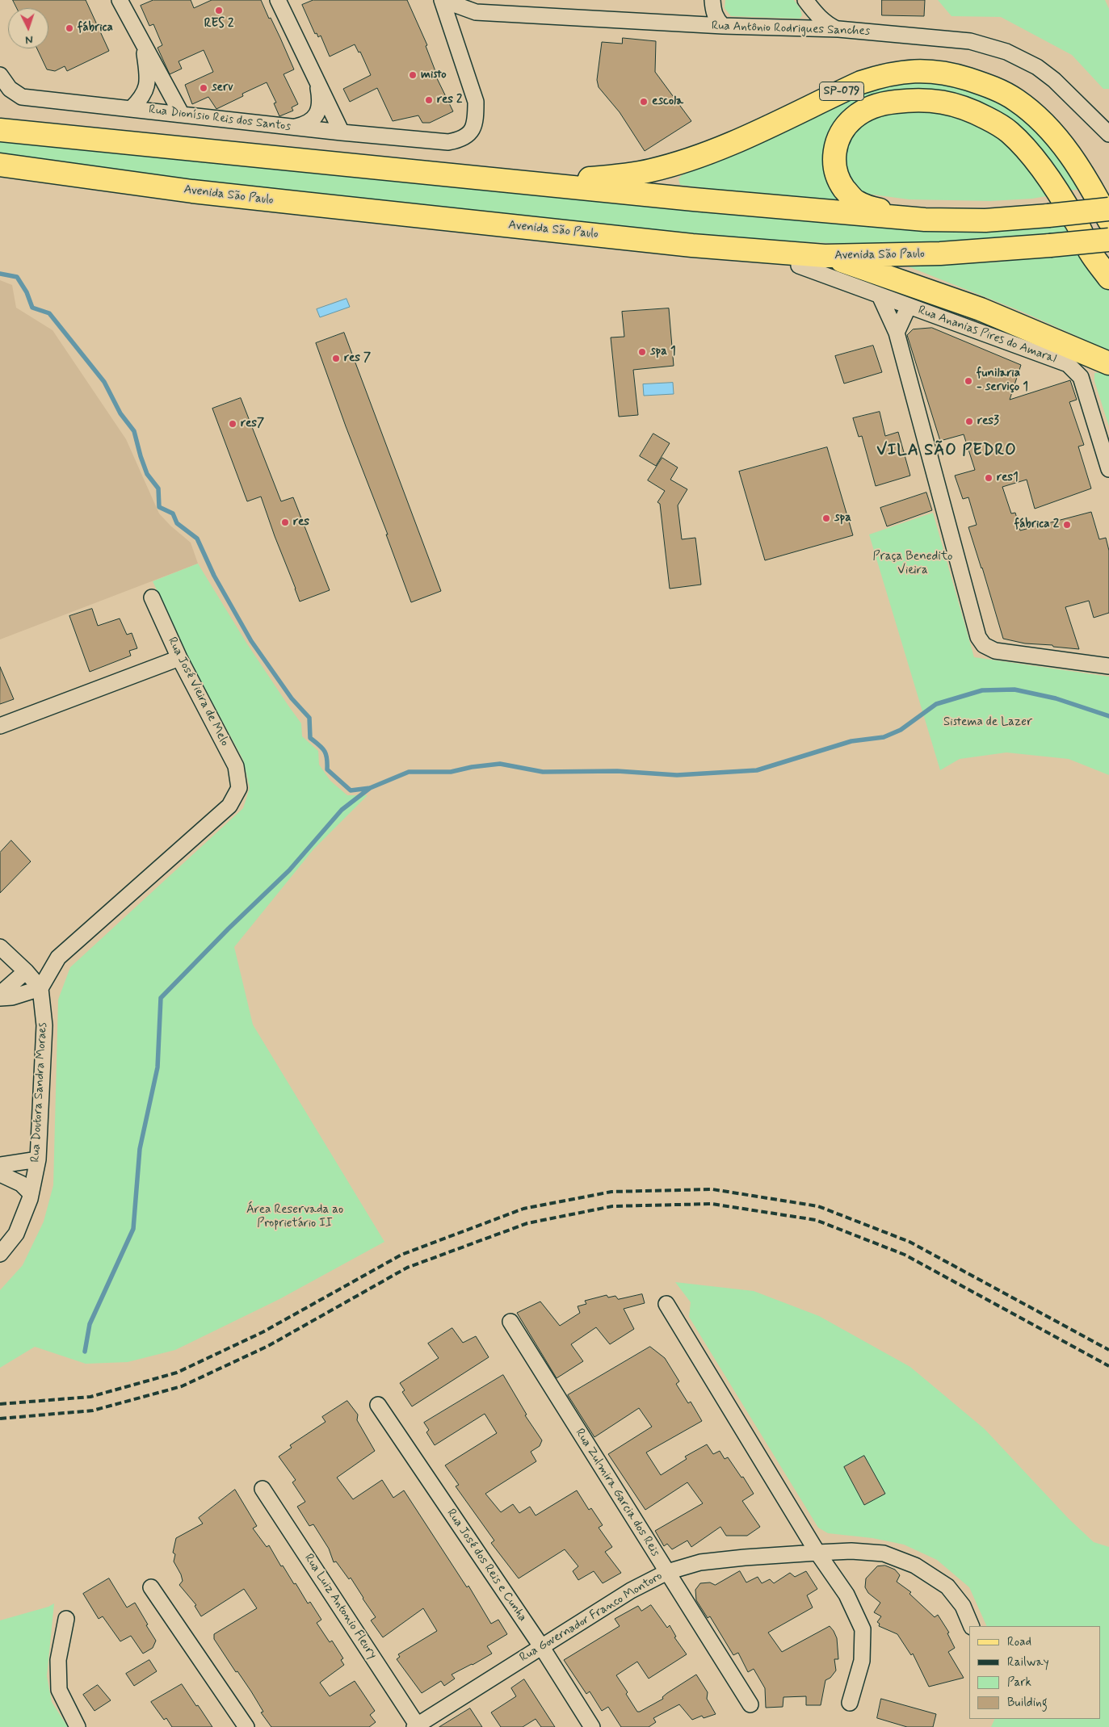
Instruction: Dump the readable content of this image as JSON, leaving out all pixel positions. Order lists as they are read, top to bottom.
{
  "streets": {
    "main road": ["SP-079", "Avenida São Paulo"],
    "street": [
      "Rua Antônio Rodrigues Sanches",
      "Rua Dionísio Reis dos Santos",
      "Rua Ananias Pires do Amaral",
      "Rua José Vieira de Melo",
      "Rua Doutora Sandra Moraes",
      "Rua Zulmira Garcia dos Reis",
      "Rua José dos Reis e Cunha",
      "Rua Luiz Antonio Fleury",
      "Rua Governador Franco Montoro"
    ]
  },
  "crossings": [
    ["Rua Antônio Rodrigues Sanches", "Rua Dionísio Reis dos Santos"],
    ["Avenida São Paulo", "Rua Ananias Pires do Amaral"],
    ["Rua José Vieira de Melo", "Rua Doutora Sandra Moraes"],
    ["Rua Zulmira Garcia dos Reis", "Rua Governador Franco Montoro"],
    ["Rua José dos Reis e Cunha", "Rua Governador Franco Montoro"],
    ["Rua Luiz Antonio Fleury", "Rua Governador Franco Montoro"]
  ],
  "districts": ["VILA SÃO PEDRO"],
  "parks": ["Praça Benedito Vieira", "Sistema de Lazer", "Área Reservada ao Proprietário II"],
  "places": [
    "RES 2",
    "fábrica",
    "misto",
    "serv",
    "res 2",
    "escola",
    "spa 1",
    "res 7",
    "funilaria - serviço 1",
    "res3",
    "res7",
    "res1",
    "spa",
    "res",
    "fábrica 2"
  ],
  "legend": [
    "Road",
    "Railway",
    "Park",
    "Building"
  ],
  "north": "bottom"
}
